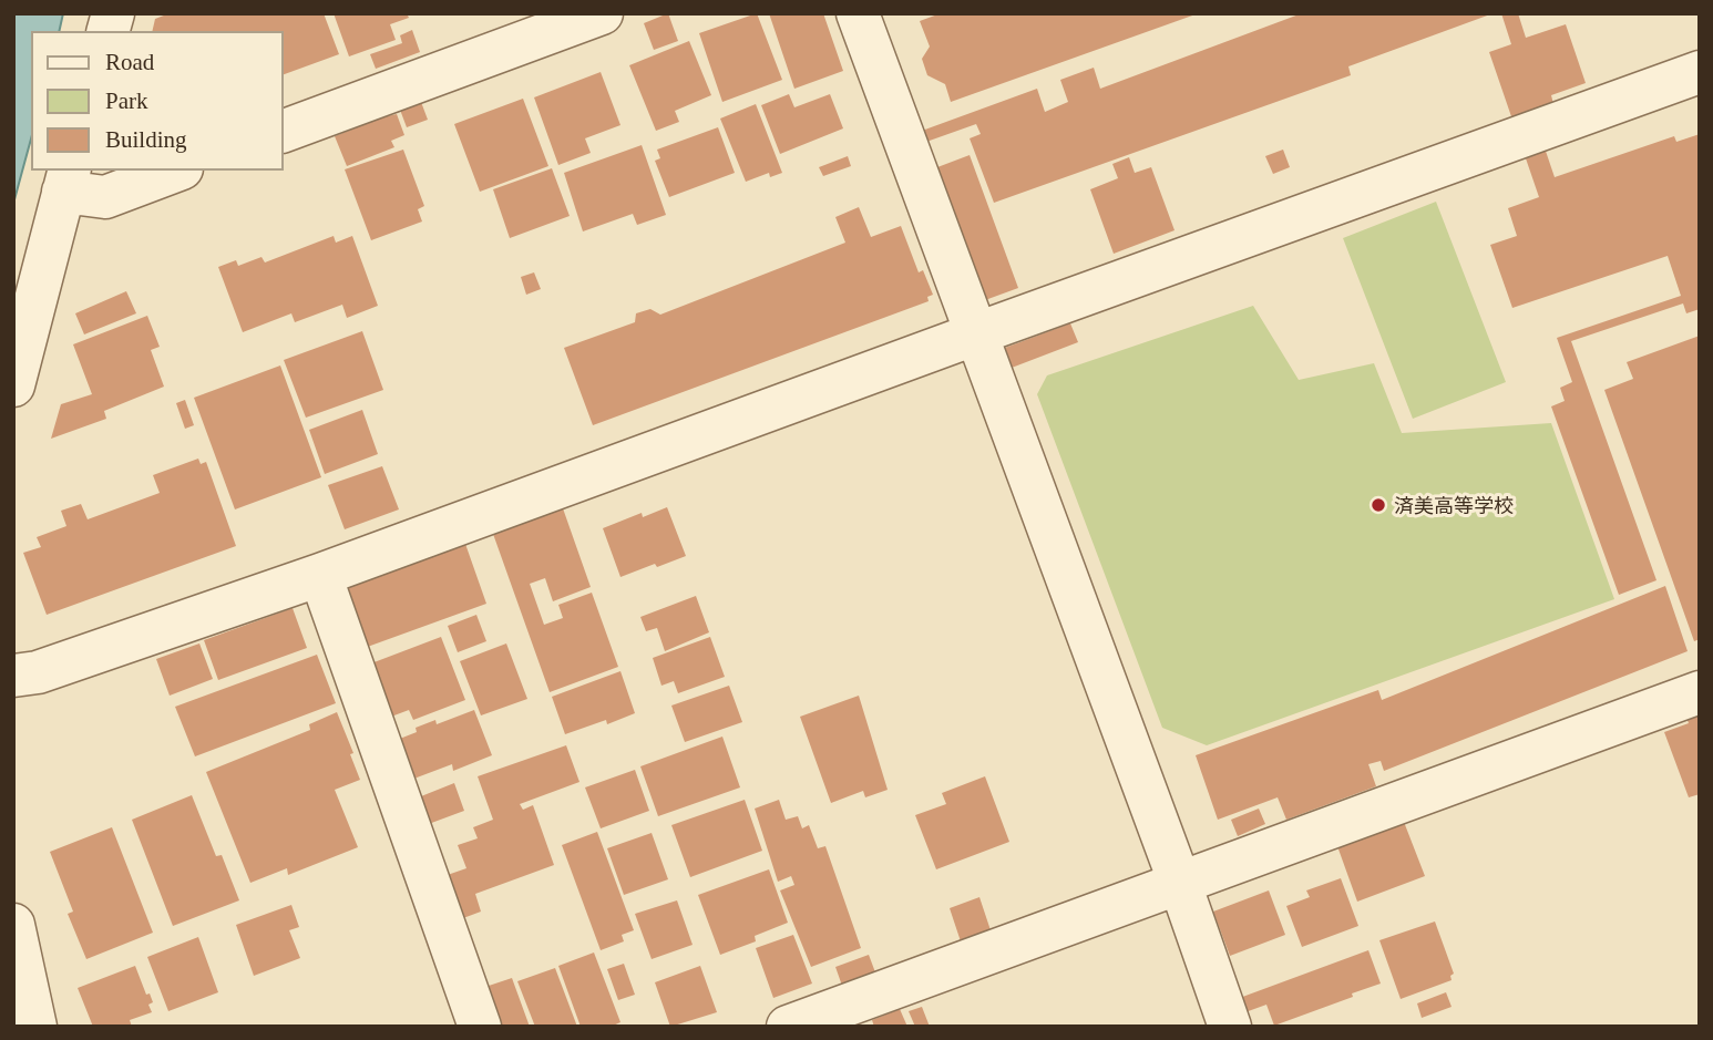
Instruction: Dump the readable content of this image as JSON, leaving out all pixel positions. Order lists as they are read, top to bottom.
{
  "places": ["済美高等学校"],
  "legend": ["Road", "Park", "Building"]
}
